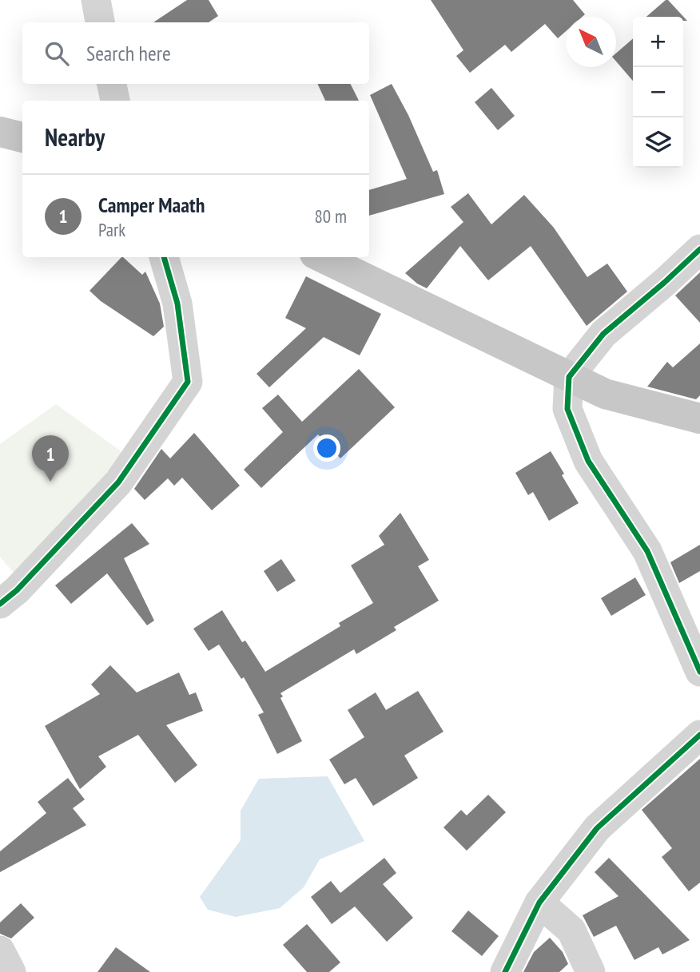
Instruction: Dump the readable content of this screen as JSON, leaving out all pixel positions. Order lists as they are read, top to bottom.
{
  "north": "top left",
  "page": {
    "map_buttons": ["+", "−"],
    "search": "Search here",
    "heading": "Nearby",
    "list": [
      {
        "mark": "1",
        "name": "Camper Maath",
        "note": "Park",
        "value": "80 m"
      }
    ],
    "pins": "1"
  }
}
